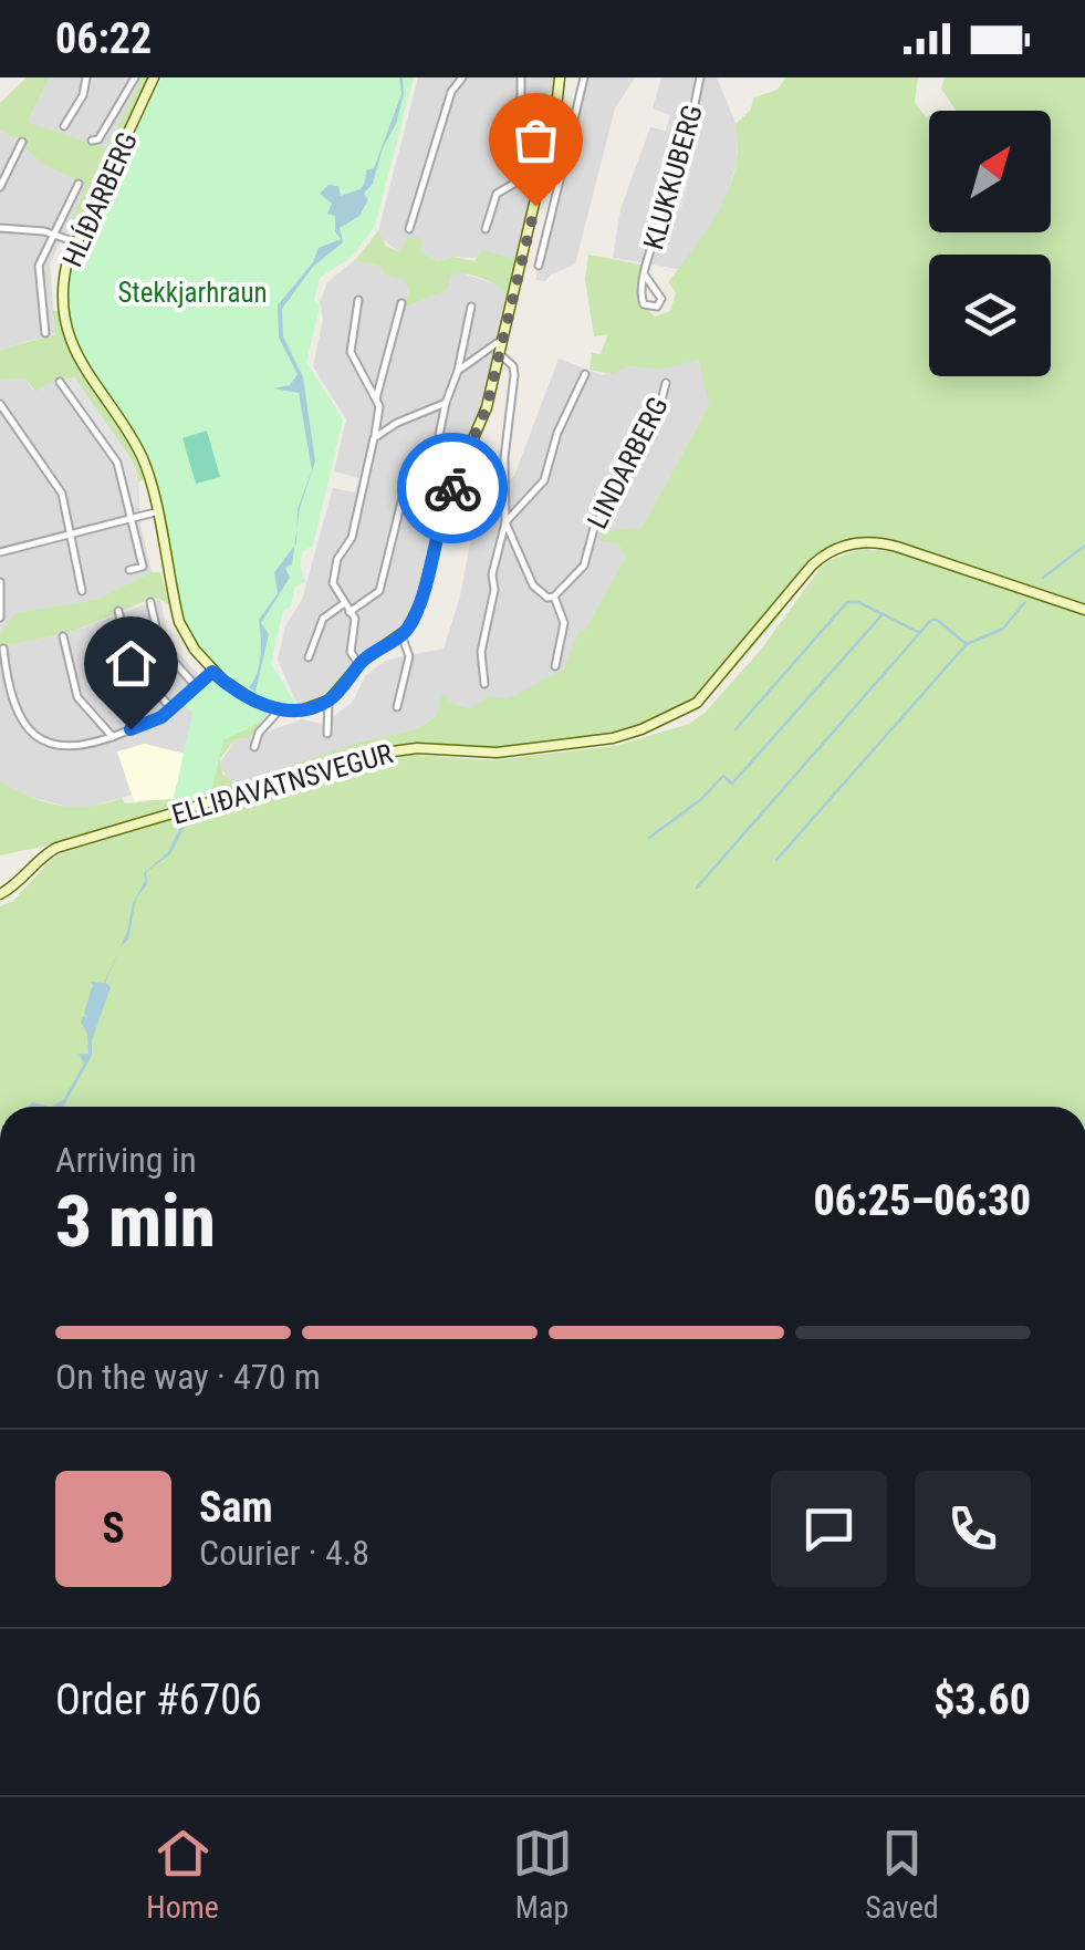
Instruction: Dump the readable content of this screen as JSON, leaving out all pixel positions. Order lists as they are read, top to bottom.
{
  "streets": {
    "street": [
      "KLUKKUBERG",
      "HLÍÐARBERG",
      "LINDARBERG",
      "ELLIÐAVATNSVEGUR"
    ]
  },
  "parks": ["Stekkjarhraun"],
  "north": "top right",
  "page": {
    "status": "06:22",
    "heading": ["3 min", "Arriving in", "06:25–06:30"],
    "panel": [
      "Sam",
      "Courier · 4.8",
      "Order #6706",
      "$3.60"
    ],
    "bar": "On the way · 470 m",
    "round": "S",
    "tabs": ["Home", "Map", "Saved"]
  }
}
